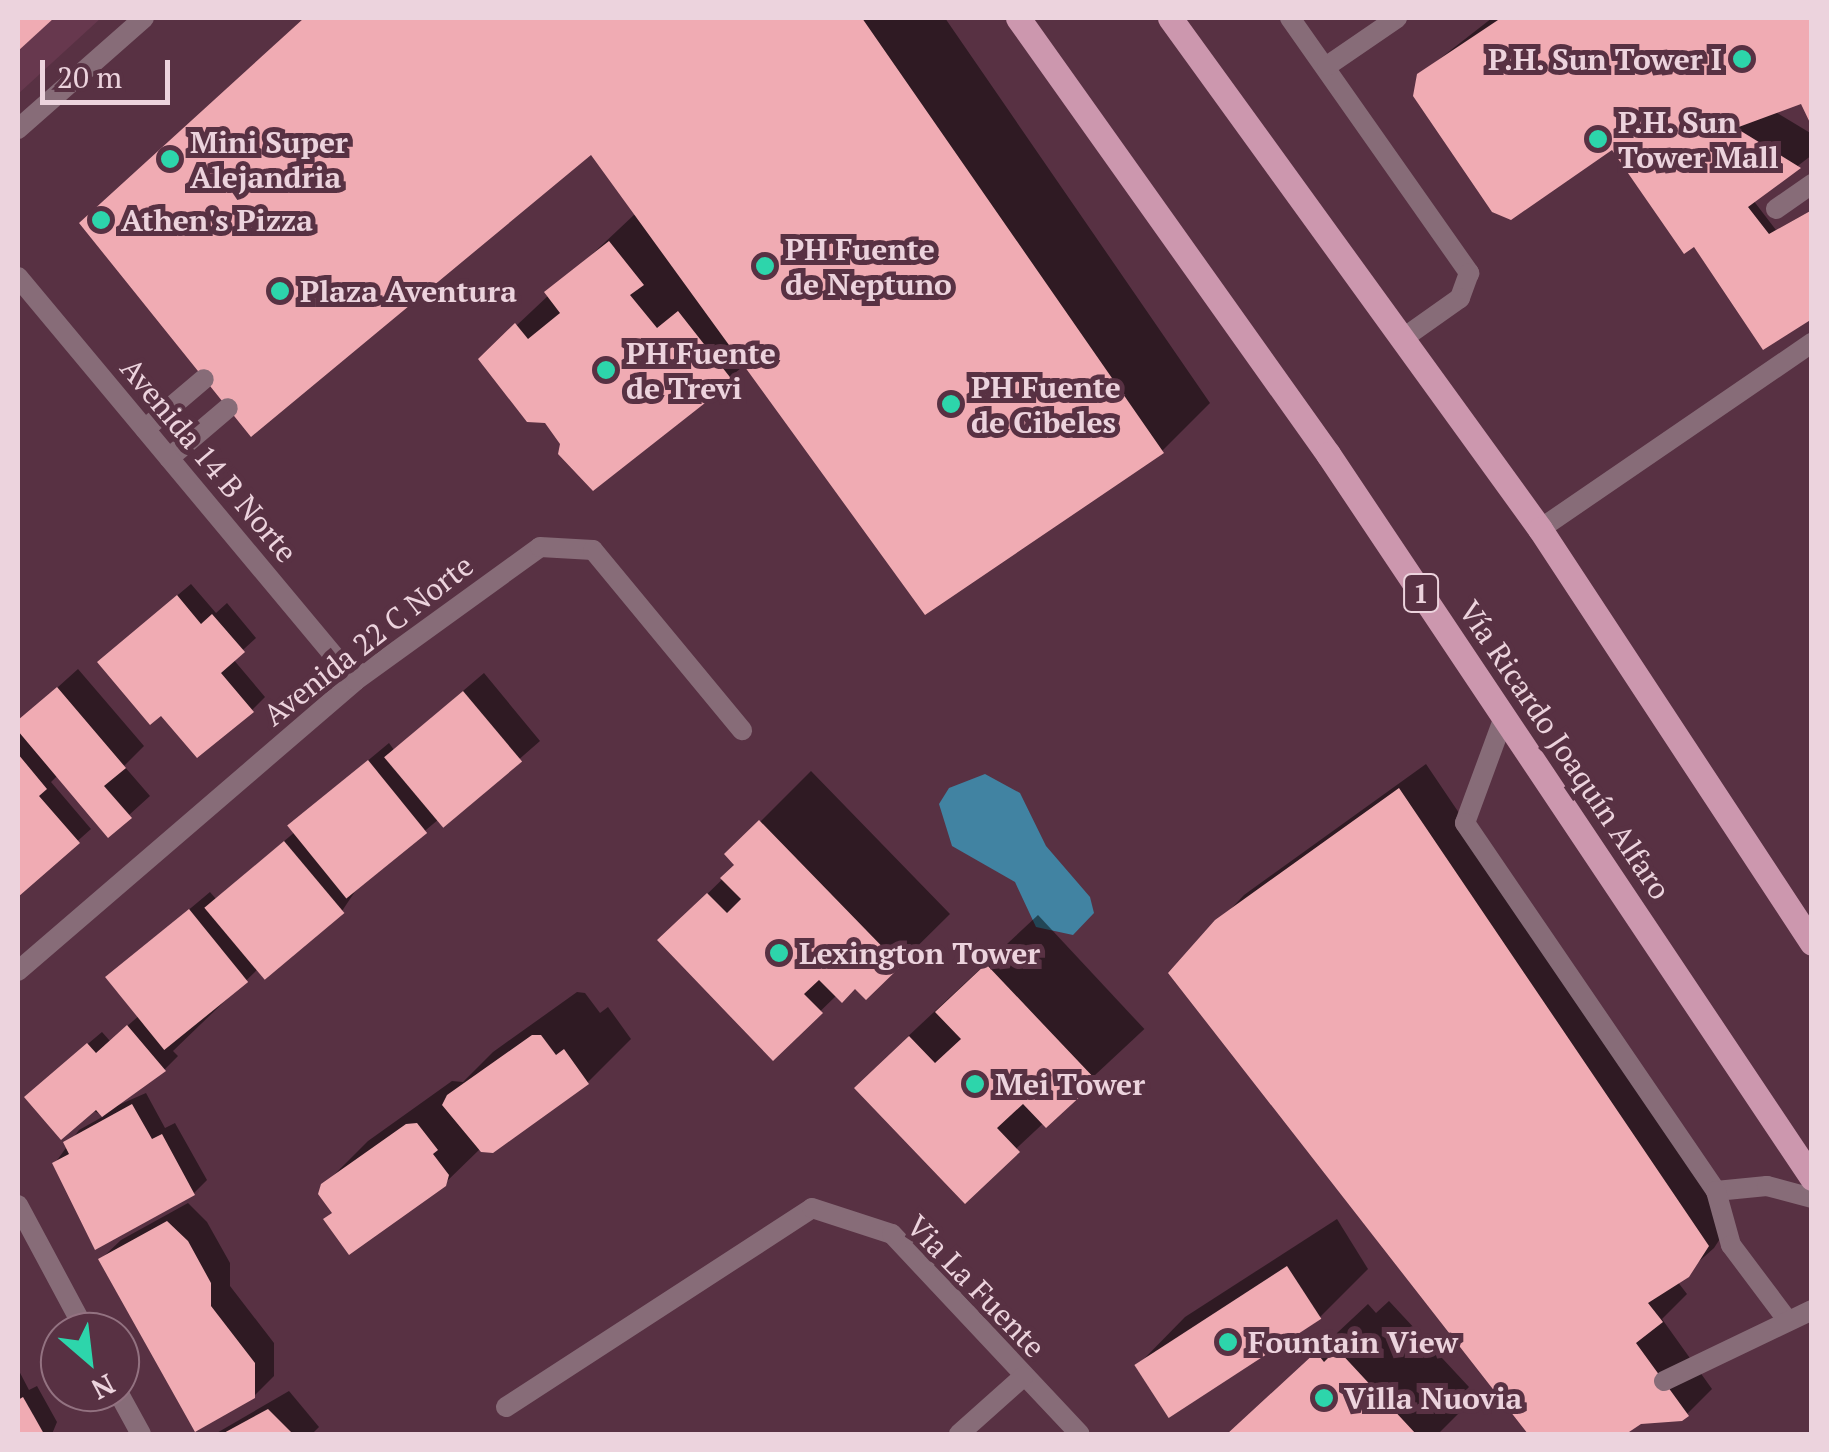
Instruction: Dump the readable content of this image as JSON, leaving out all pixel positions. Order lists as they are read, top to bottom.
{
  "streets": {
    "main road": ["1", "Vía Ricardo Joaquín Alfaro"],
    "street": ["Avenida 14 B Norte", "Avenida 22 C Norte", "Via La Fuente"]
  },
  "crossings": [
    ["Avenida 14 B Norte", "Avenida 22 C Norte"]
  ],
  "places": [
    "P.H. Sun Tower I",
    "P.H. Sun Tower Mall",
    "Mini Super Alejandria",
    "Athen's Pizza",
    "PH Fuente de Neptuno",
    "Plaza Aventura",
    "PH Fuente de Trevi",
    "PH Fuente de Cibeles",
    "Lexington Tower",
    "Mei Tower",
    "Fountain View",
    "Villa Nuovia"
  ],
  "scale_bar": "20 m",
  "north": "bottom right"
}
